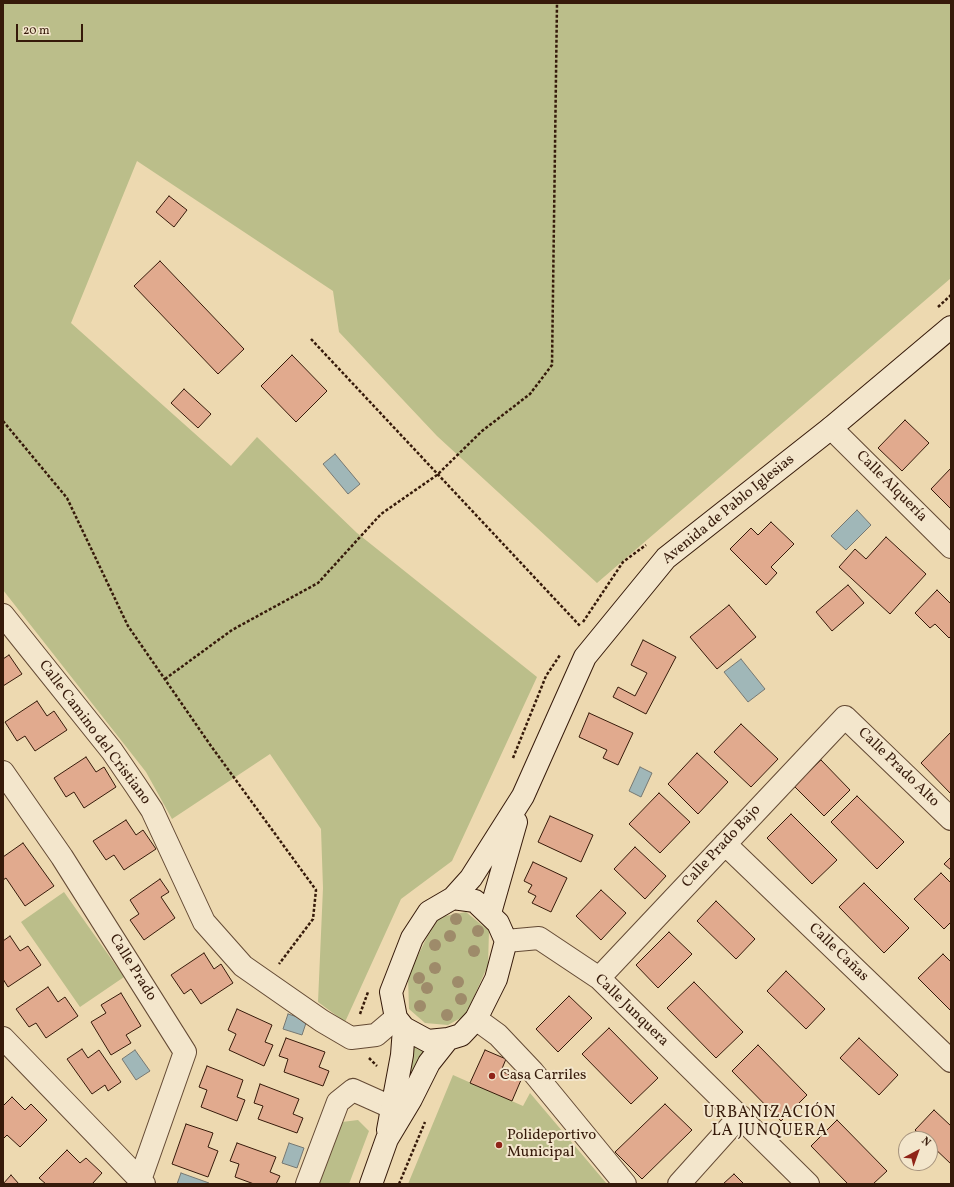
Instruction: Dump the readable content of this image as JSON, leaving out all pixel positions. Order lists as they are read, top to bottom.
{
  "streets": {
    "street": [
      "Calle Alquería",
      "Avenida de Pablo Iglesias",
      "Calle Camino del Cristiano",
      "Calle Prado Alto",
      "Calle Prado Bajo",
      "Calle Cañas",
      "Calle Prado",
      "Calle Junquera"
    ]
  },
  "crossings": [
    ["Calle Alquería", "Avenida de Pablo Iglesias"],
    ["Avenida de Pablo Iglesias", "Calle Camino del Cristiano"],
    ["Avenida de Pablo Iglesias", "Calle Junquera"],
    ["Calle Camino del Cristiano", "Calle Junquera"],
    ["Calle Prado Alto", "Calle Prado Bajo"],
    ["Calle Prado Bajo", "Calle Cañas"],
    ["Calle Prado Bajo", "Calle Junquera"]
  ],
  "districts": ["URBANIZACIÓN LA JUNQUERA"],
  "places": ["Casa Carriles", "Polideportivo Municipal"],
  "scale_bar": "20 m",
  "north": "top right"
}
